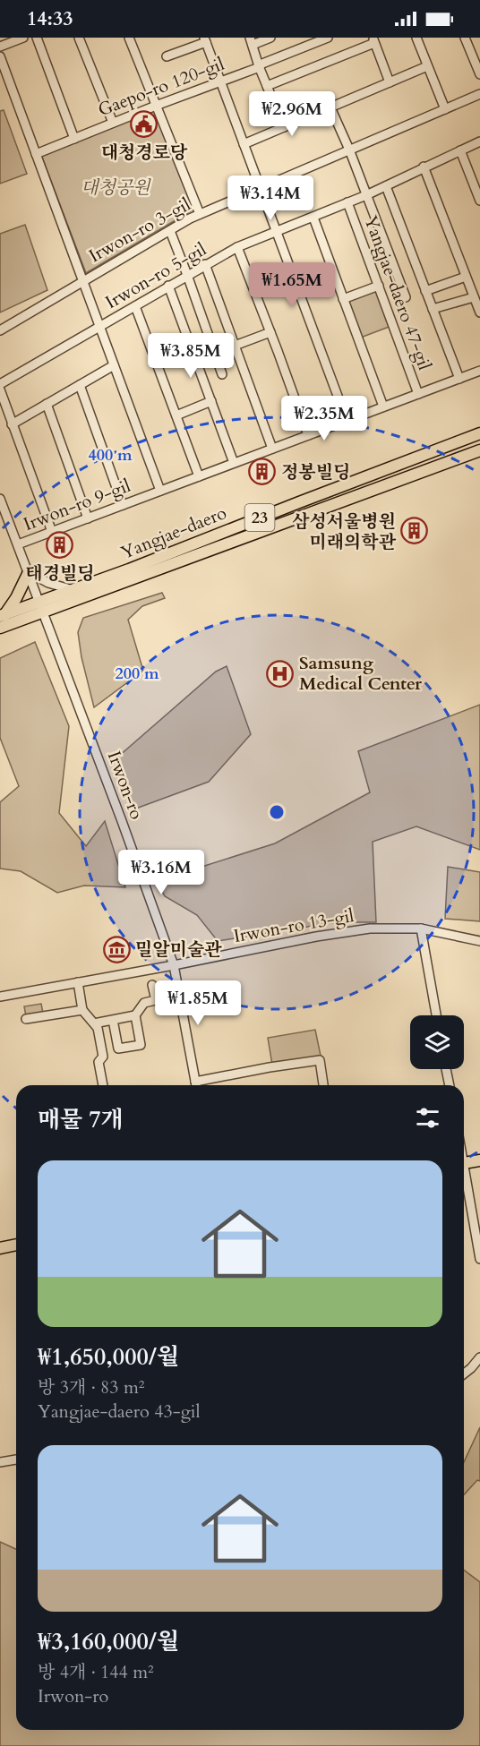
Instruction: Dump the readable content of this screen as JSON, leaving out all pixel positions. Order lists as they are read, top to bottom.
{
  "streets": {
    "main road": ["23", "Yangjae-daero"],
    "street": [
      "Gaepo-ro 120-gil",
      "Irwon-ro 3-gil",
      "Irwon-ro 5-gil",
      "Yangjae-daero 47-gil",
      "Irwon-ro 9-gil",
      "Irwon-ro",
      "Irwon-ro 13-gil"
    ]
  },
  "crossings": [
    ["Irwon-ro 5-gil", "Yangjae-daero 47-gil"],
    ["Yangjae-daero 47-gil", "Irwon-ro 9-gil"],
    ["Irwon-ro 9-gil", "Irwon-ro"],
    ["Yangjae-daero", "Irwon-ro"],
    ["Irwon-ro", "Irwon-ro 13-gil"]
  ],
  "parks": ["대청공원"],
  "places": {
    "public building": ["대청경로당"],
    "building": ["정봉빌딩", "삼성서울병원 미래의학관", "태경빌딩"],
    "hospital": ["Samsung Medical Center"],
    "museum": ["밀알미술관"]
  },
  "page": {
    "status": "14:33",
    "price": [
      "₩2.96M",
      "₩3.14M",
      "₩1.65M",
      "₩3.85M",
      "₩2.35M",
      "₩3.16M",
      "₩1.85M"
    ],
    "heading": "매물 7개",
    "list": [
      {
        "name": "₩1,650,000/월",
        "note": "방 3개 · 83 m² · Yangjae-daero 43-gil"
      },
      {
        "name": "₩3,160,000/월",
        "note": "방 4개 · 144 m² · Irwon-ro"
      }
    ]
  },
  "rings": ["400 m", "200 m"]
}
